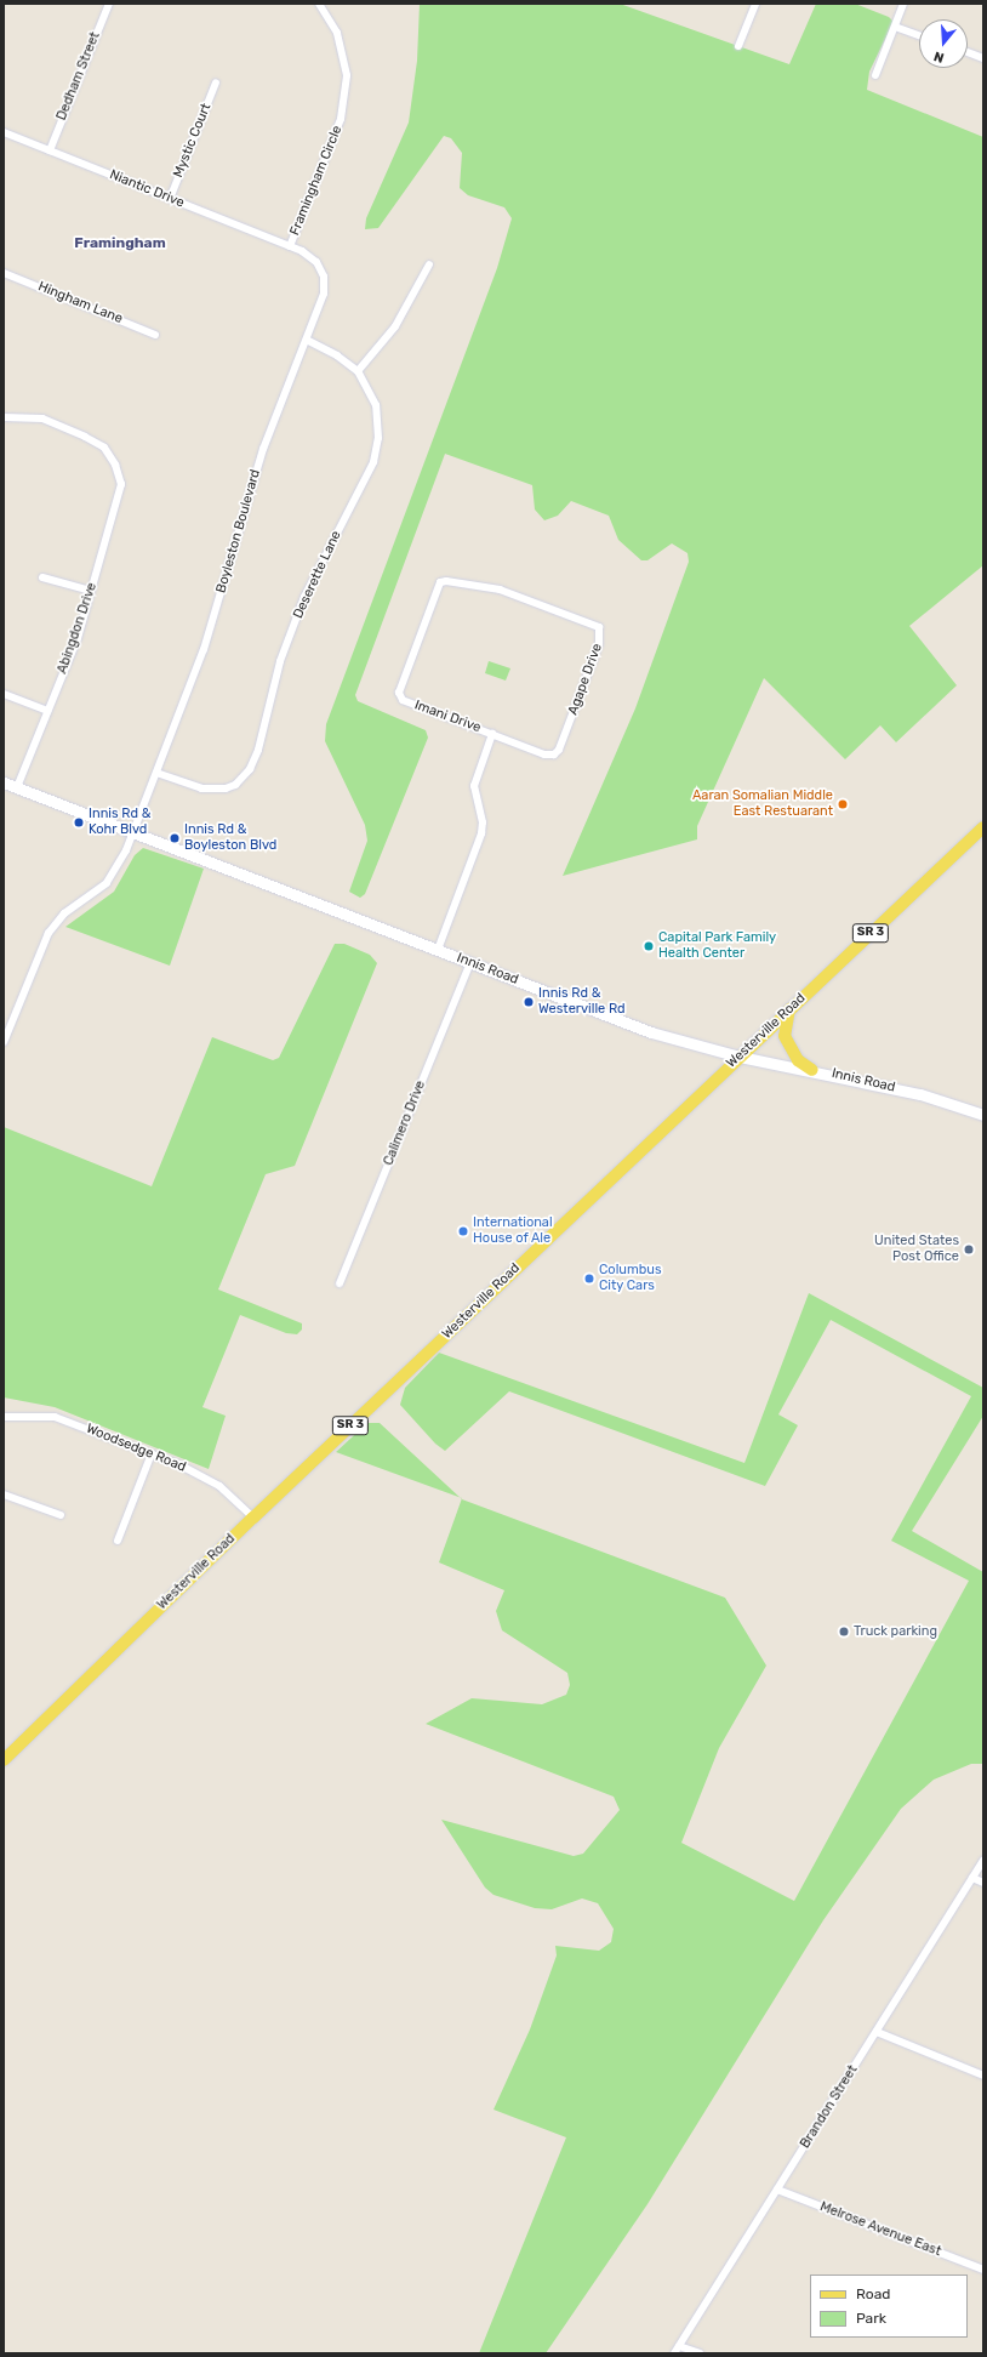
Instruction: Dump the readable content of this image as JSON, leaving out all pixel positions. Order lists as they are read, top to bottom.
{
  "streets": {
    "main road": ["SR 3", "Innis Road", "Westerville Road"],
    "street": [
      "Dedham Street",
      "Mystic Court",
      "Framingham Circle",
      "Niantic Drive",
      "Hingham Lane",
      "Boyleston Boulevard",
      "Deserette Lane",
      "Abingdon Drive",
      "Agape Drive",
      "Imani Drive",
      "Calimero Drive",
      "Woodsedge Road",
      "Brandon Street",
      "Melrose Avenue East"
    ]
  },
  "crossings": [
    ["Dedham Street", "Niantic Drive"],
    ["Mystic Court", "Niantic Drive"],
    ["Framingham Circle", "Niantic Drive"],
    ["Framingham Circle", "Boyleston Boulevard"],
    ["Niantic Drive", "Boyleston Boulevard"],
    ["Boyleston Boulevard", "Deserette Lane"],
    ["Boyleston Boulevard", "Innis Road"],
    ["Abingdon Drive", "Innis Road"],
    ["Agape Drive", "Imani Drive"],
    ["Imani Drive", "Innis Road"],
    ["Innis Road", "Westerville Road"],
    ["Innis Road", "Calimero Drive"],
    ["Westerville Road", "Woodsedge Road"],
    ["Brandon Street", "Melrose Avenue East"]
  ],
  "districts": ["Framingham"],
  "places": [
    "Aaran Somalian Middle East Restuarant",
    "Innis Rd & Kohr Blvd",
    "Innis Rd & Boyleston Blvd",
    "Capital Park Family Health Center",
    "Innis Rd & Westerville Rd",
    "International House of Ale",
    "United States Post Office",
    "Columbus City Cars",
    "Truck parking"
  ],
  "legend": ["Road", "Park"],
  "north": "bottom"
}
